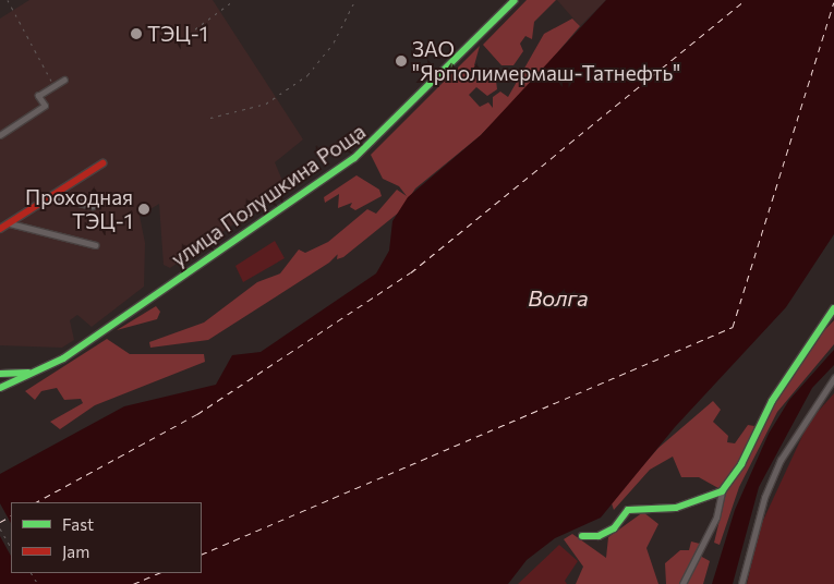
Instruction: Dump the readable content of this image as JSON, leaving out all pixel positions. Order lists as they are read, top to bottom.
{
  "streets": {
    "main road": ["улица Полушкина Роща"]
  },
  "water": ["Волга"],
  "places": ["ТЭЦ-1", "ЗАО \"Ярполимермаш-Татнефть\"", "Проходная ТЭЦ-1"],
  "legend": ["Fast", "Jam"]
}
